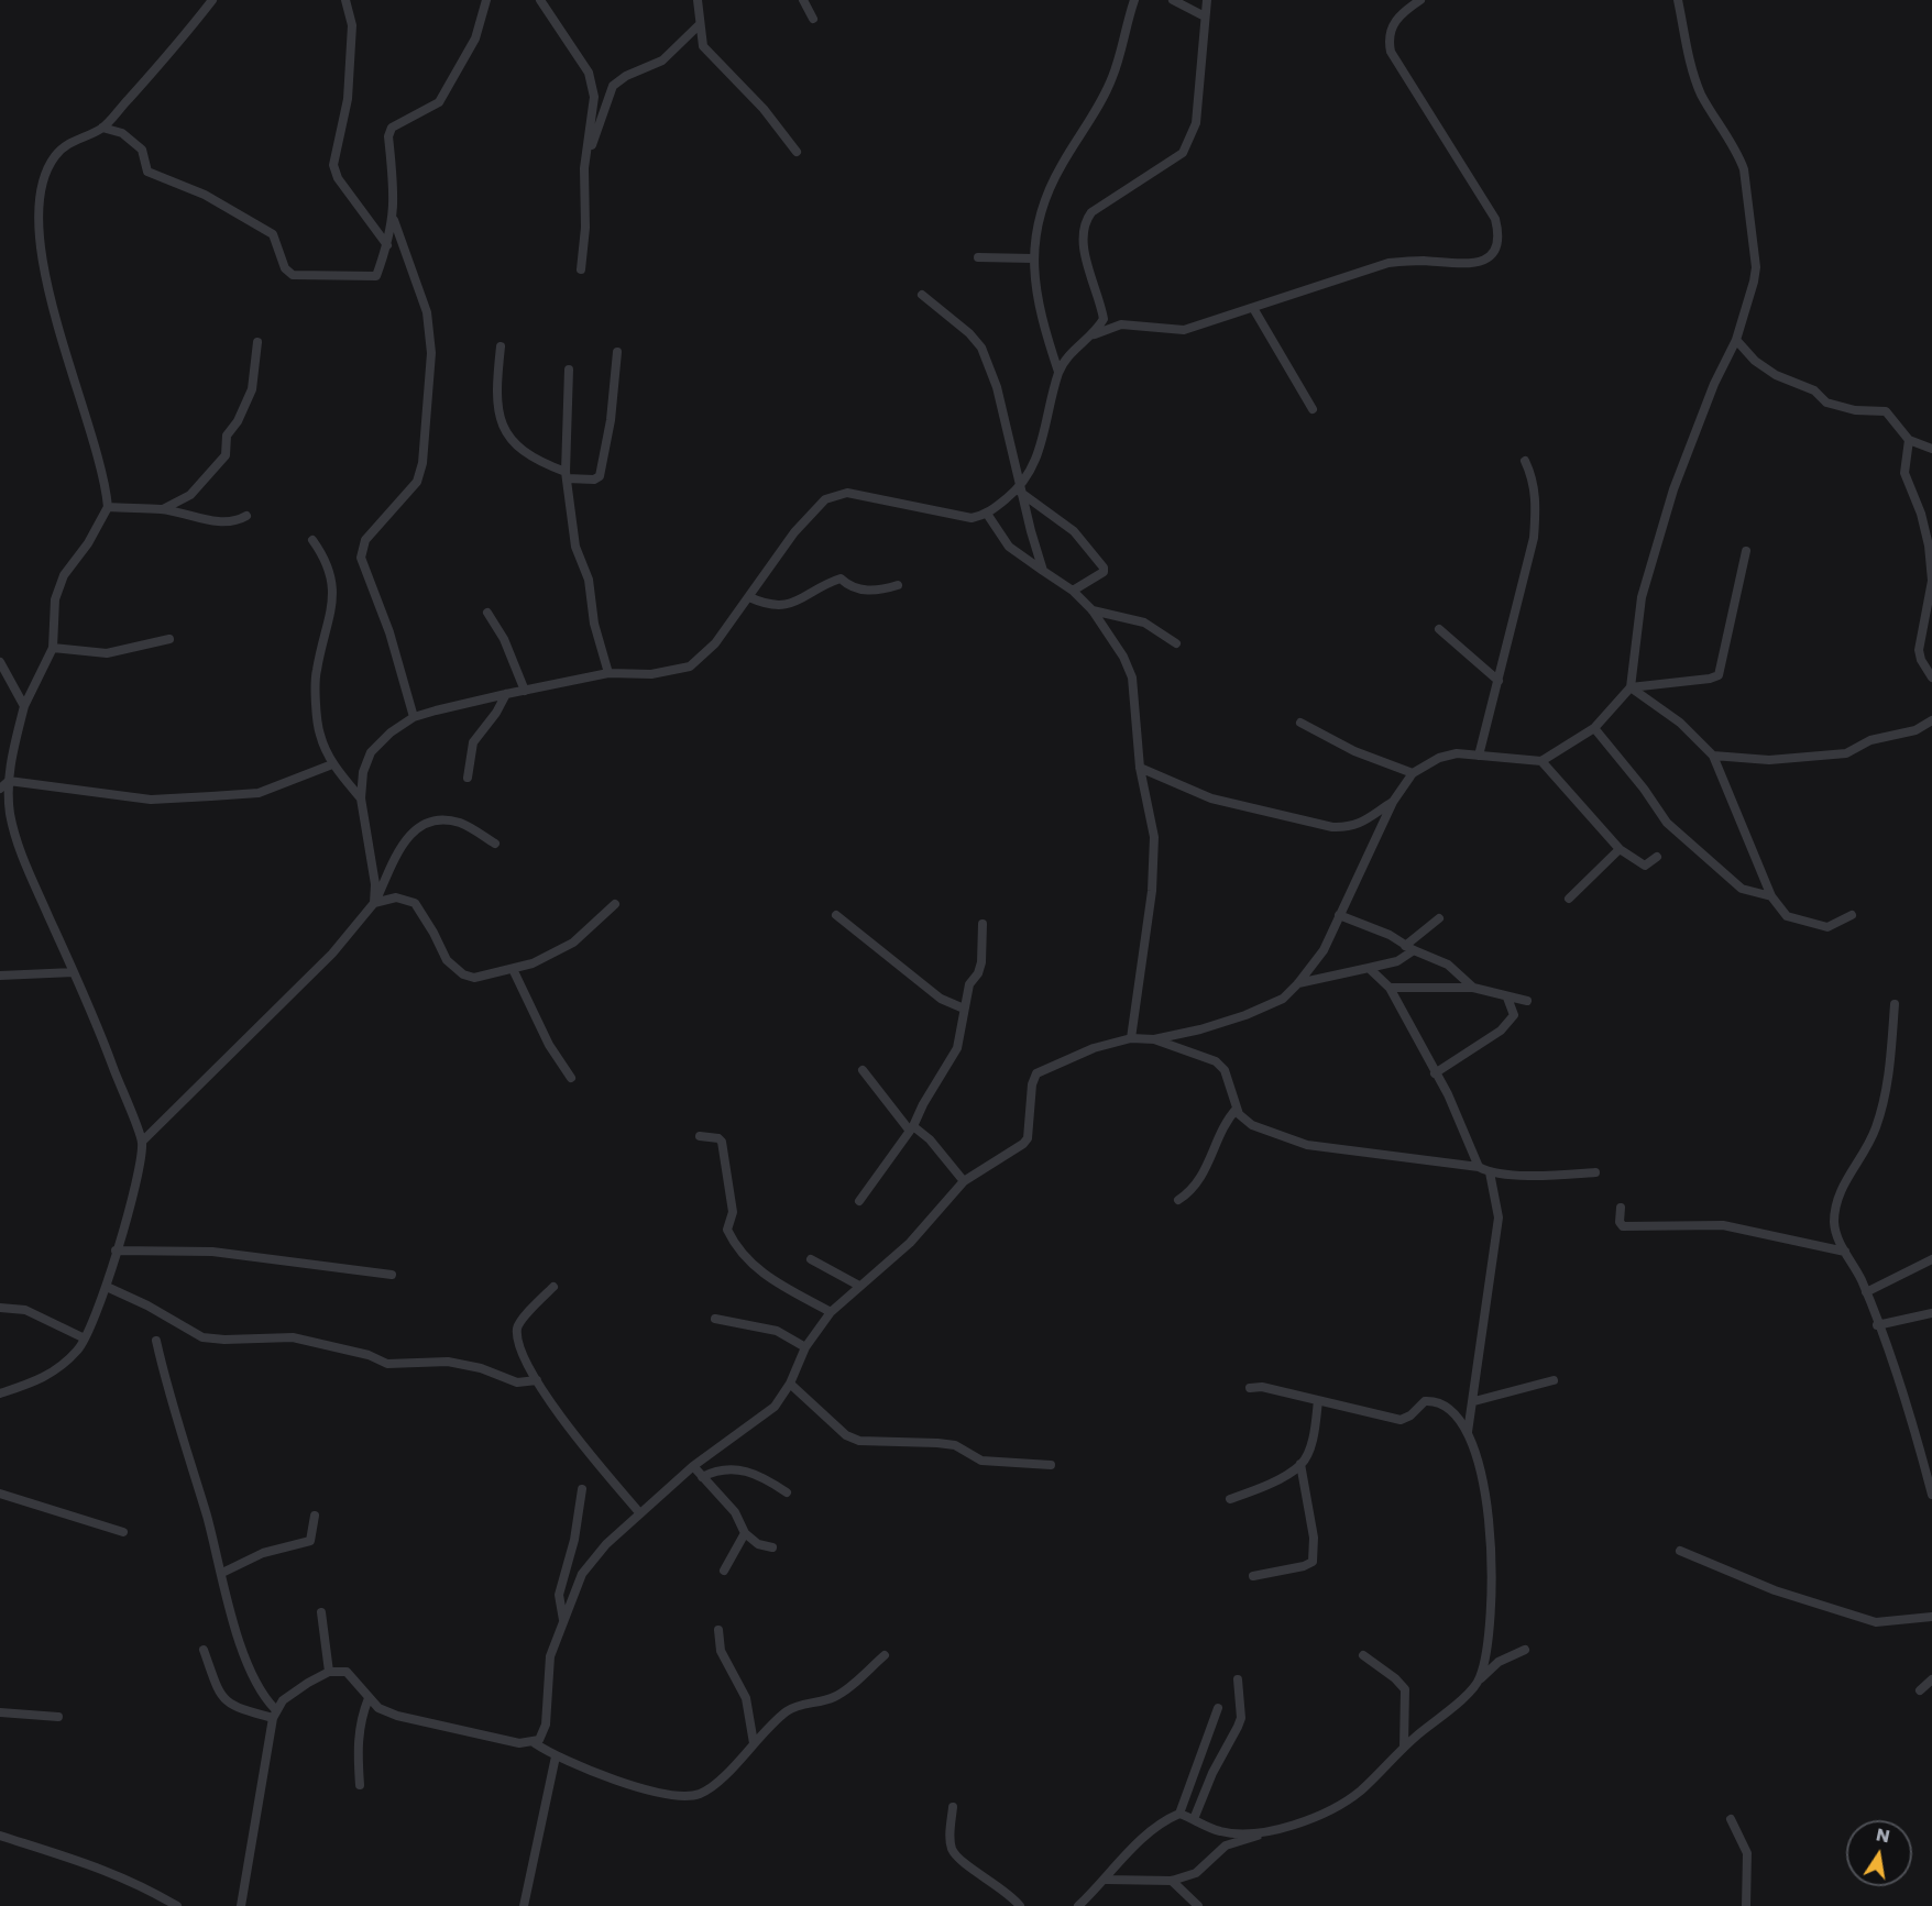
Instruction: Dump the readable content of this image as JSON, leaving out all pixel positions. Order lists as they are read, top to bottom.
{
  "north": "top"
}
